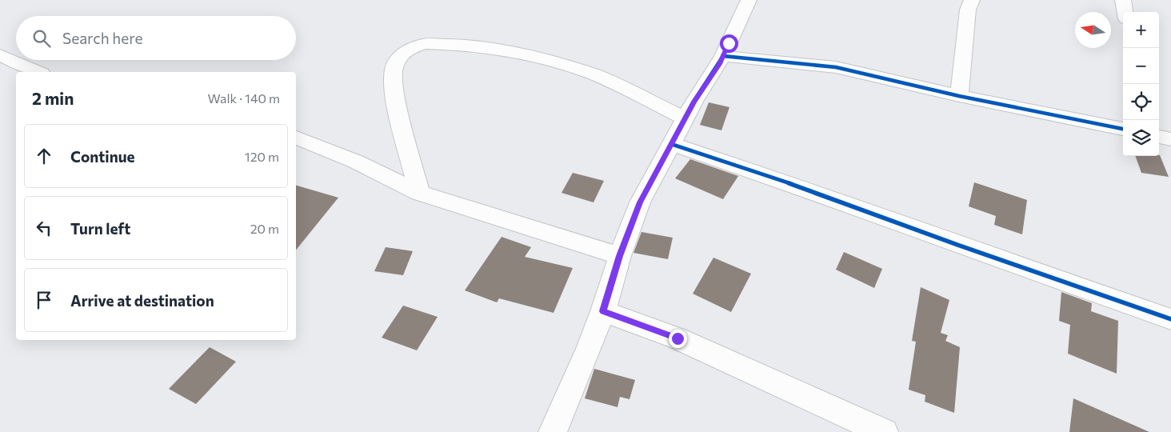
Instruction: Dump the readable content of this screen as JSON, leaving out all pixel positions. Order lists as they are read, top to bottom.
{
  "north": "left",
  "page": {
    "map_buttons": ["+", "−"],
    "search": "Search here",
    "heading": ["2 min", "Walk · 140 m"],
    "list": [
      ["Continue", "120 m"],
      ["Turn left", "20 m"],
      "Arrive at destination"
    ]
  }
}
